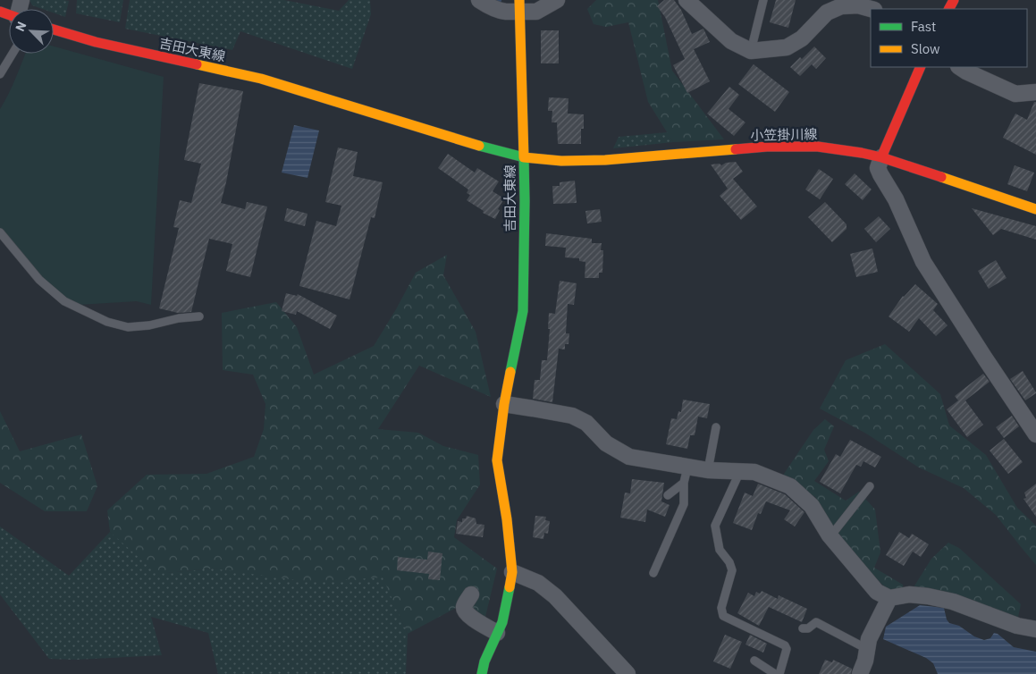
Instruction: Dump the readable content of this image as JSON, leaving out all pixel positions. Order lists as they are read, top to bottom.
{
  "streets": {
    "main road": ["吉田大東線", "小笠掛川線"]
  },
  "crossings": [
    ["吉田大東線", "小笠掛川線"]
  ],
  "legend": ["Fast", "Slow"],
  "north": "top left"
}
